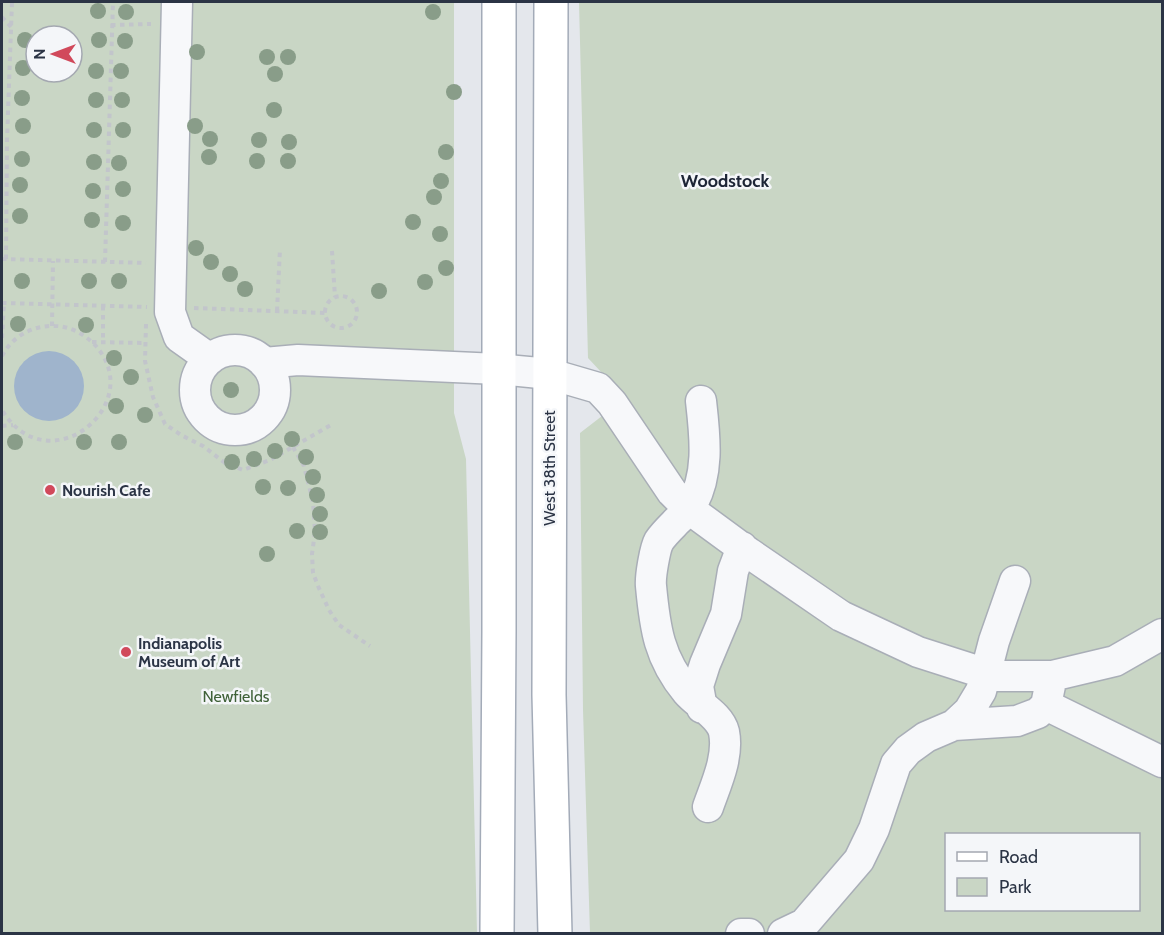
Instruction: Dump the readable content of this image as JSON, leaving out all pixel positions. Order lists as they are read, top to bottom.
{
  "streets": {
    "main road": ["West 38th Street"]
  },
  "districts": ["Woodstock"],
  "parks": ["Newfields"],
  "places": ["Nourish Cafe", "Indianapolis Museum of Art"],
  "legend": ["Road", "Park"],
  "north": "left"
}
